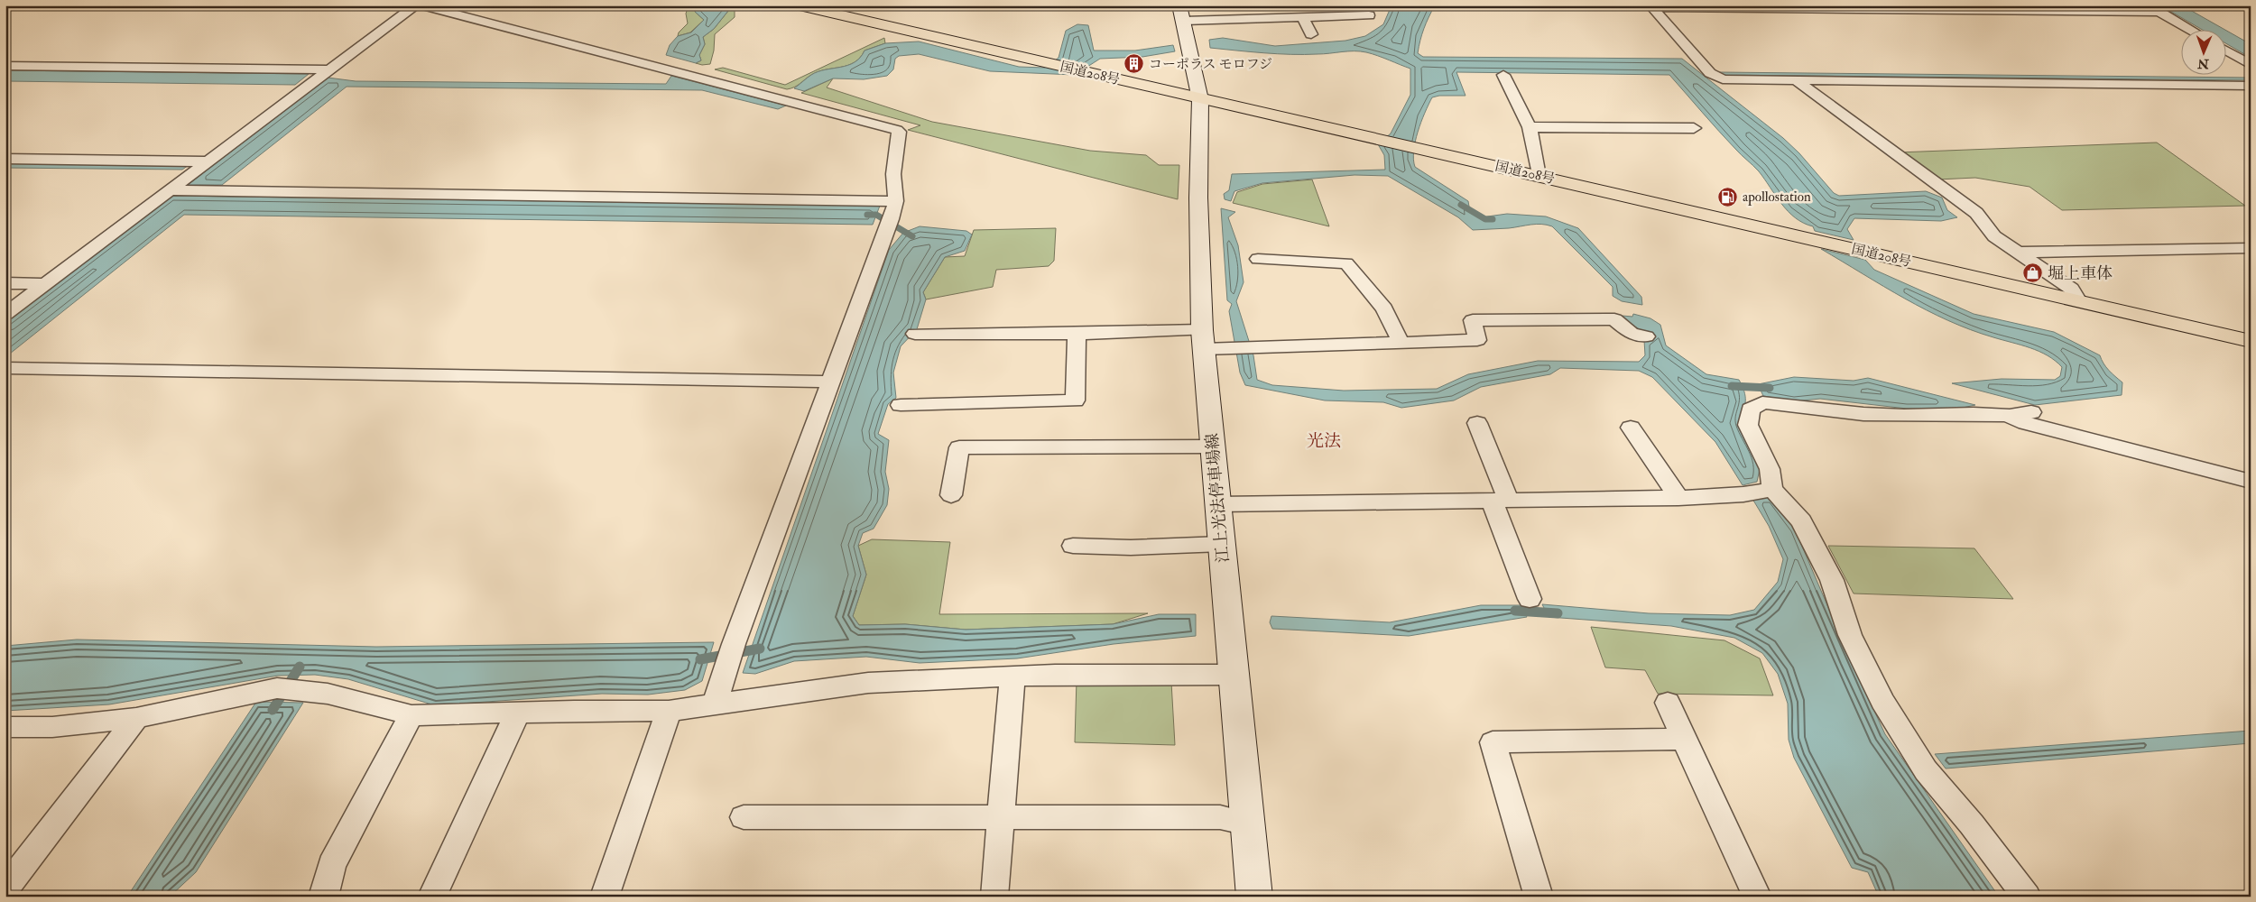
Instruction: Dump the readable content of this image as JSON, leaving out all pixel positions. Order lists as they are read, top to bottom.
{
  "streets": {
    "highway": ["国道208号"],
    "main road": ["江上光法停車場線"]
  },
  "crossings": [
    ["国道208号", "江上光法停車場線"]
  ],
  "districts": ["光法"],
  "places": {
    "building": ["コーポラス モロフジ"],
    "fuel station": ["apollostation"],
    "shop": ["堀上車体"]
  },
  "north": "bottom"
}
